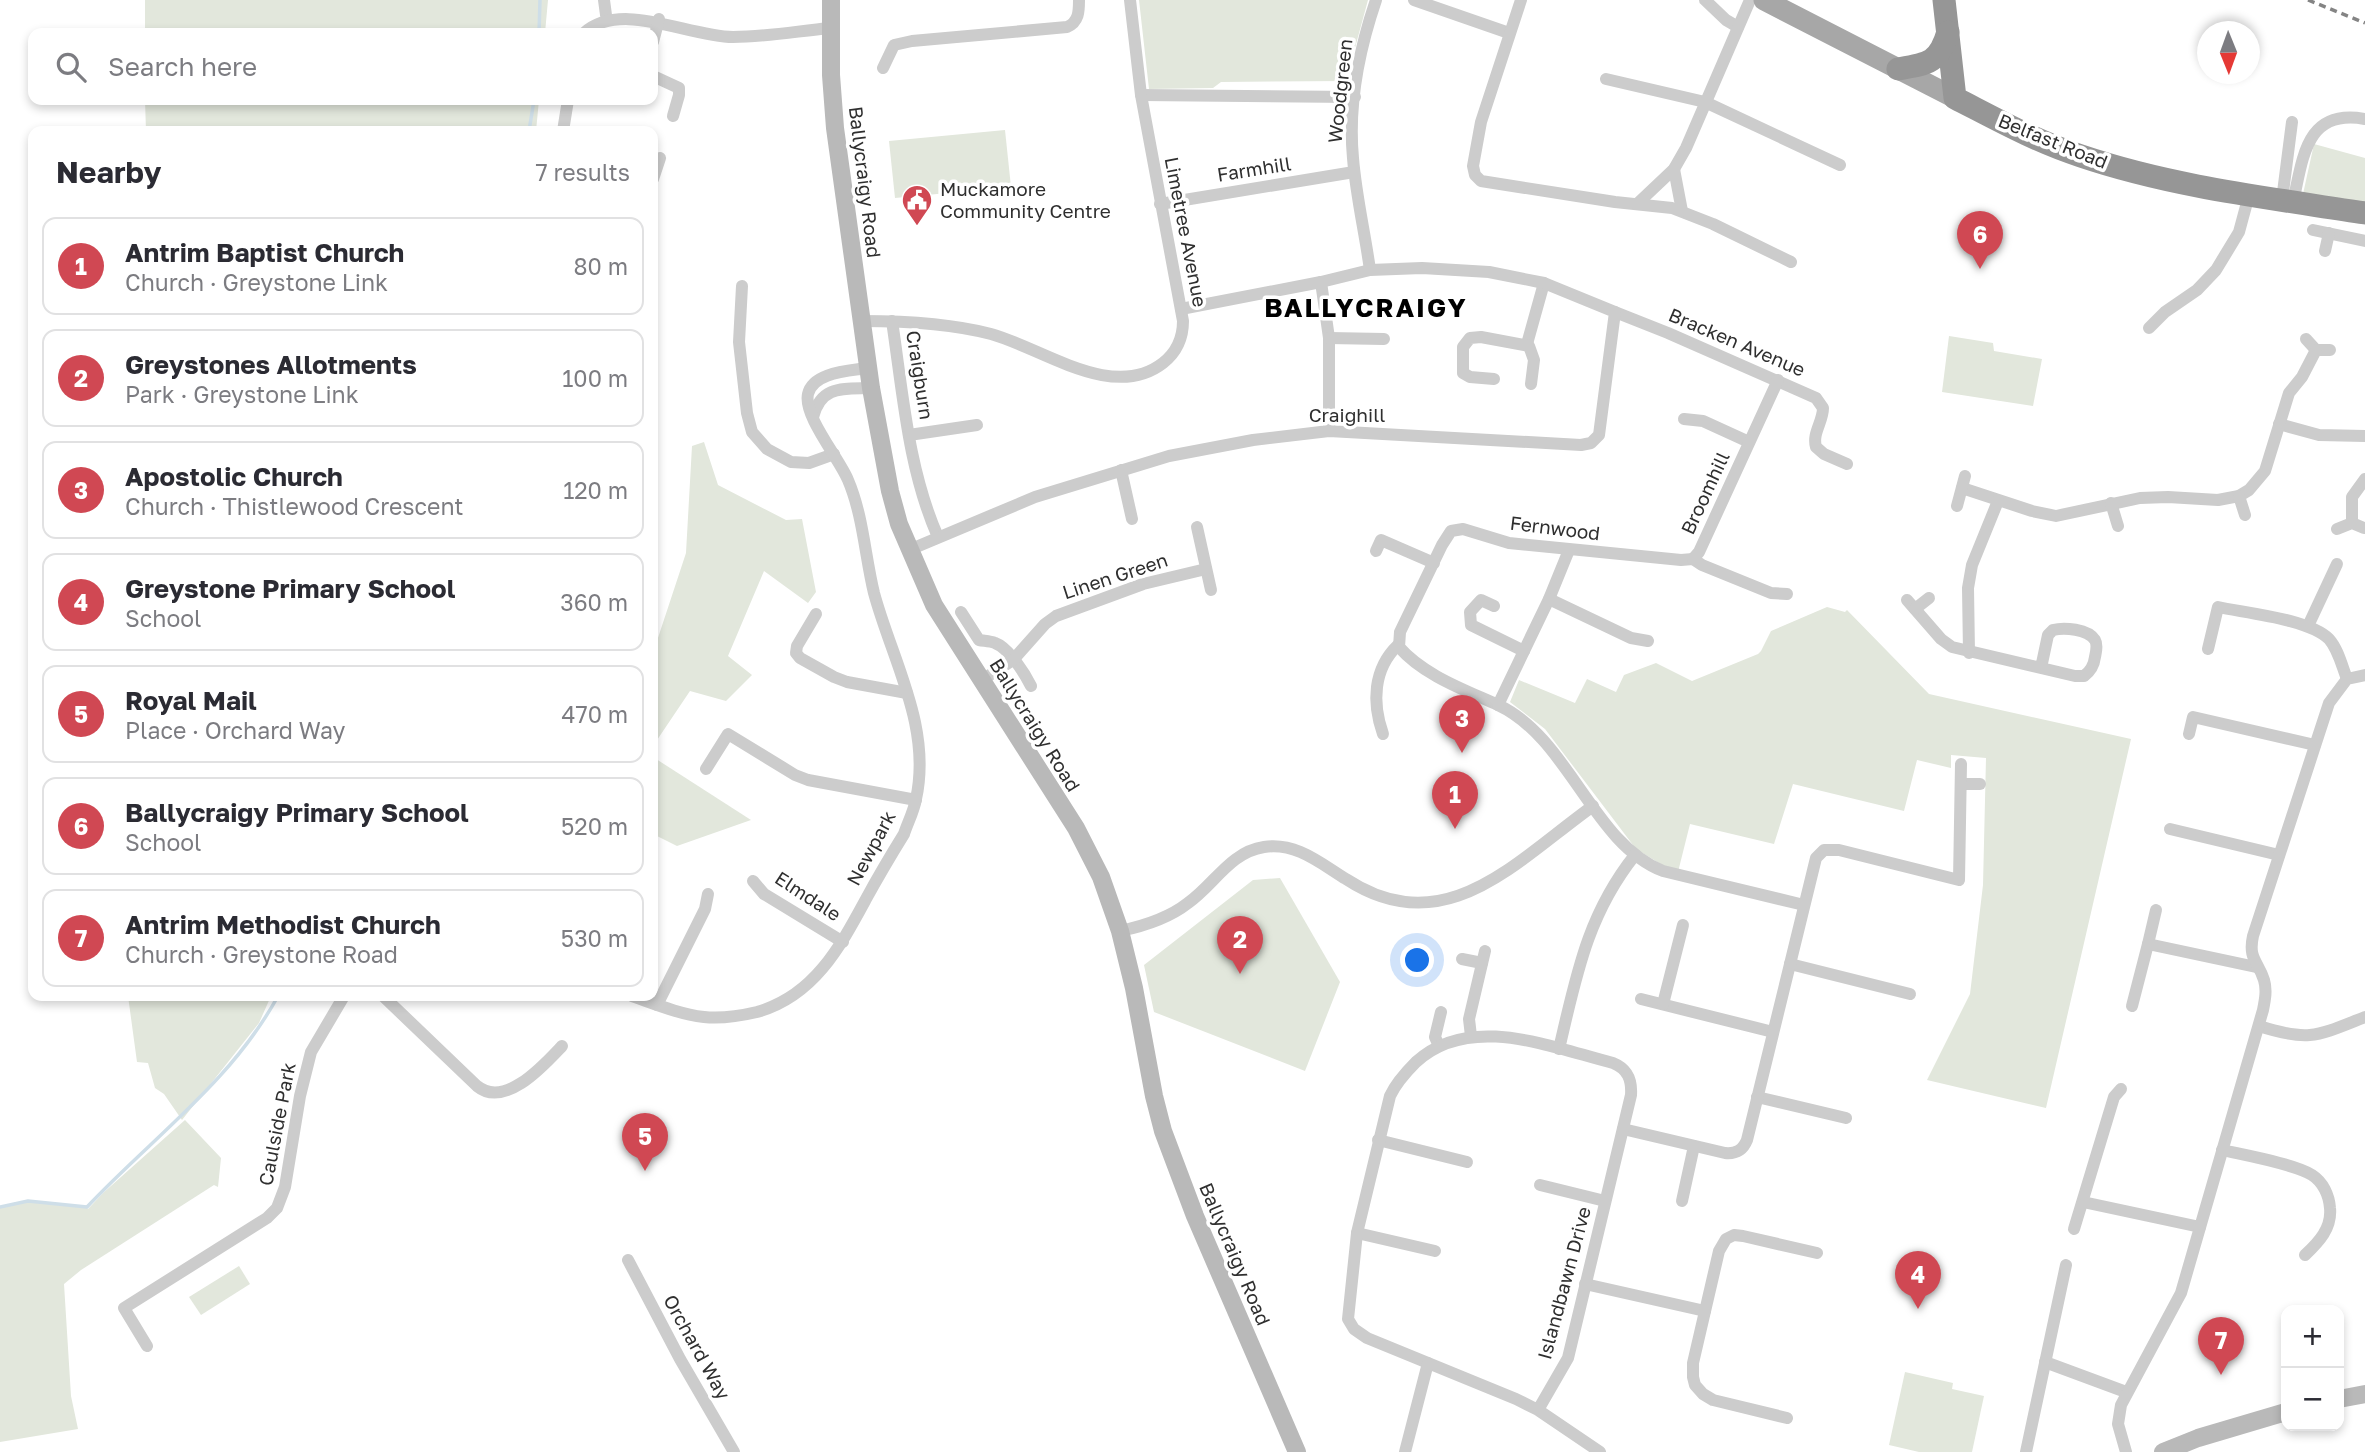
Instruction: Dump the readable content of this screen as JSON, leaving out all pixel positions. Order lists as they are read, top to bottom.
{
  "streets": {
    "highway": ["Belfast Road"],
    "main road": ["Ballycraigy Road"],
    "street": [
      "Woodgreen",
      "Farmhill",
      "Limetree Avenue",
      "Bracken Avenue",
      "Craigburn",
      "Craighill",
      "Broomhill",
      "Fernwood",
      "Linen Green",
      "Newpark",
      "Elmdale",
      "Caulside Park",
      "Islandbawn Drive",
      "Orchard Way"
    ]
  },
  "crossings": [
    ["Woodgreen", "Farmhill"],
    ["Farmhill", "Limetree Avenue"],
    ["Ballycraigy Road", "Limetree Avenue"],
    ["Ballycraigy Road", "Craighill"],
    ["Ballycraigy Road", "Linen Green"],
    ["Ballycraigy Road", "Newpark"],
    ["Limetree Avenue", "Craigburn"],
    ["Bracken Avenue", "Craighill"],
    ["Bracken Avenue", "Broomhill"],
    ["Craigburn", "Craighill"],
    ["Broomhill", "Fernwood"],
    ["Newpark", "Elmdale"]
  ],
  "districts": ["BALLYCRAIGY"],
  "places": {
    "public building": ["Muckamore Community Centre"]
  },
  "north": "bottom",
  "page": {
    "search": "Search here",
    "heading": ["Nearby", "7 results"],
    "pins": [
      "6",
      "3",
      "1",
      "2",
      "5",
      "4",
      "7"
    ],
    "list": [
      {
        "mark": "1",
        "name": "Antrim Baptist Church",
        "note": "Church · Greystone Link",
        "value": "80 m"
      },
      {
        "mark": "2",
        "name": "Greystones Allotments",
        "note": "Park · Greystone Link",
        "value": "100 m"
      },
      {
        "mark": "3",
        "name": "Apostolic Church",
        "note": "Church · Thistlewood Crescent",
        "value": "120 m"
      },
      {
        "mark": "4",
        "name": "Greystone Primary School",
        "note": "School",
        "value": "360 m"
      },
      {
        "mark": "5",
        "name": "Royal Mail",
        "note": "Place · Orchard Way",
        "value": "470 m"
      },
      {
        "mark": "6",
        "name": "Ballycraigy Primary School",
        "note": "School",
        "value": "520 m"
      },
      {
        "mark": "7",
        "name": "Antrim Methodist Church",
        "note": "Church · Greystone Road",
        "value": "530 m"
      }
    ],
    "map_buttons": ["+", "−"]
  }
}
